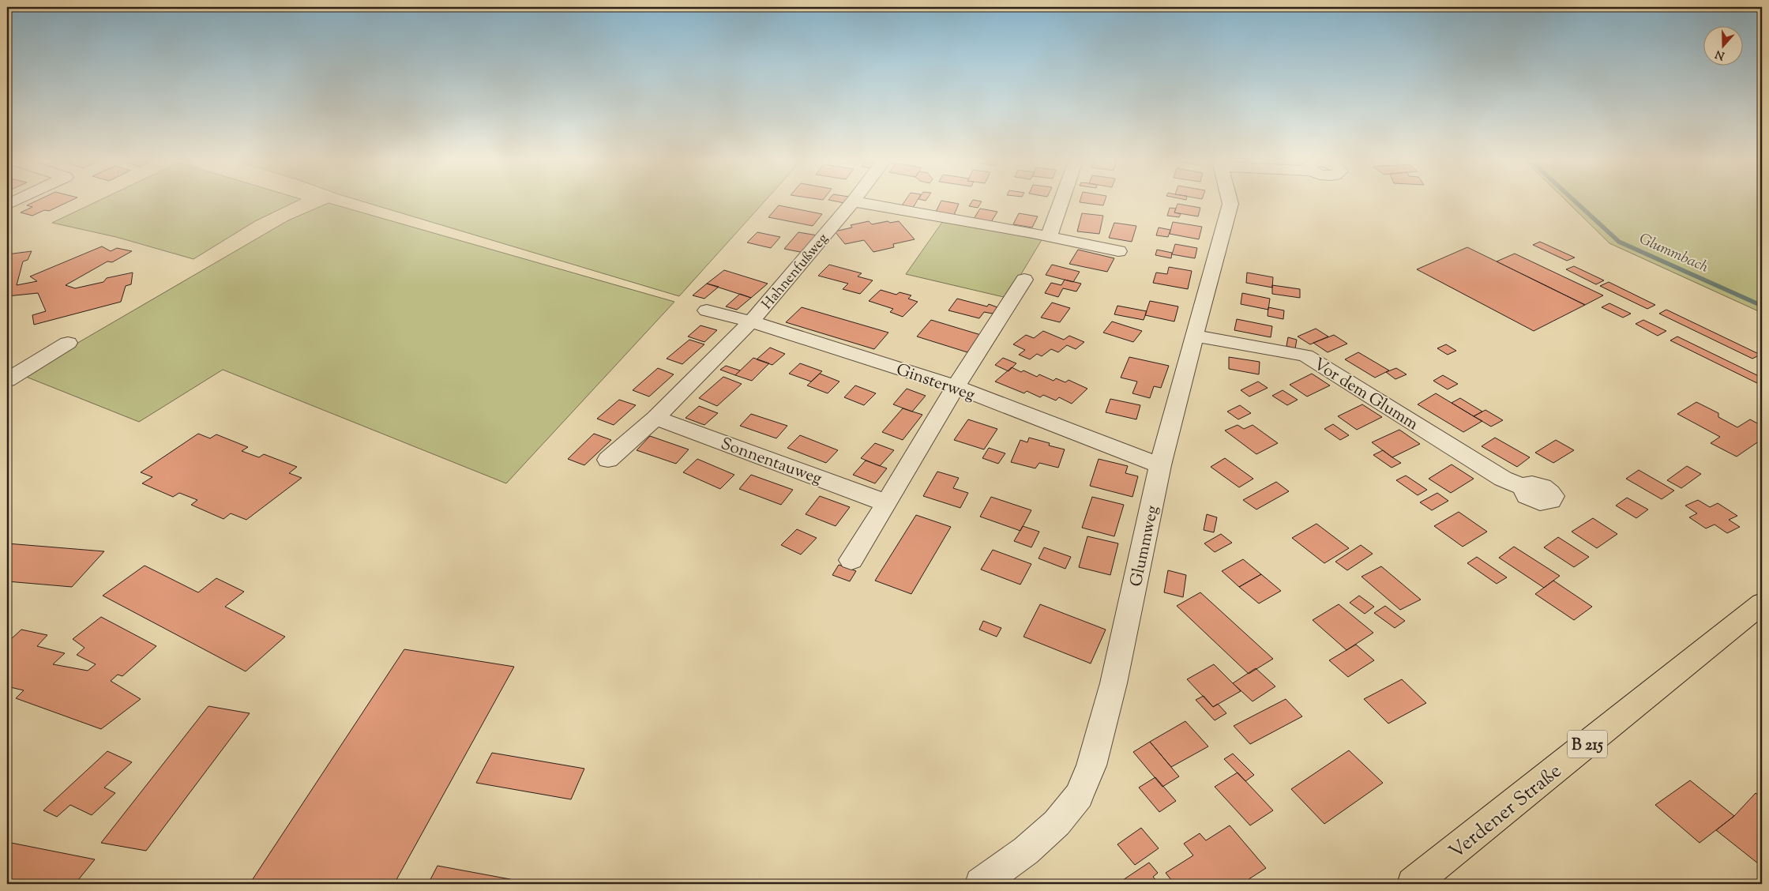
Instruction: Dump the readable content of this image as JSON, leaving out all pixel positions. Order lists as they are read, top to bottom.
{
  "streets": {
    "main road": ["B 215", "Verdener Straße"],
    "street": [
      "Hahnenfußweg",
      "Ginsterweg",
      "Vor dem Glumm",
      "Sonnentauweg",
      "Glummweg"
    ]
  },
  "crossings": [
    ["Hahnenfußweg", "Ginsterweg"],
    ["Ginsterweg", "Glummweg"],
    ["Vor dem Glumm", "Glummweg"]
  ],
  "water": ["Glummbach"],
  "north": "bottom"
}
